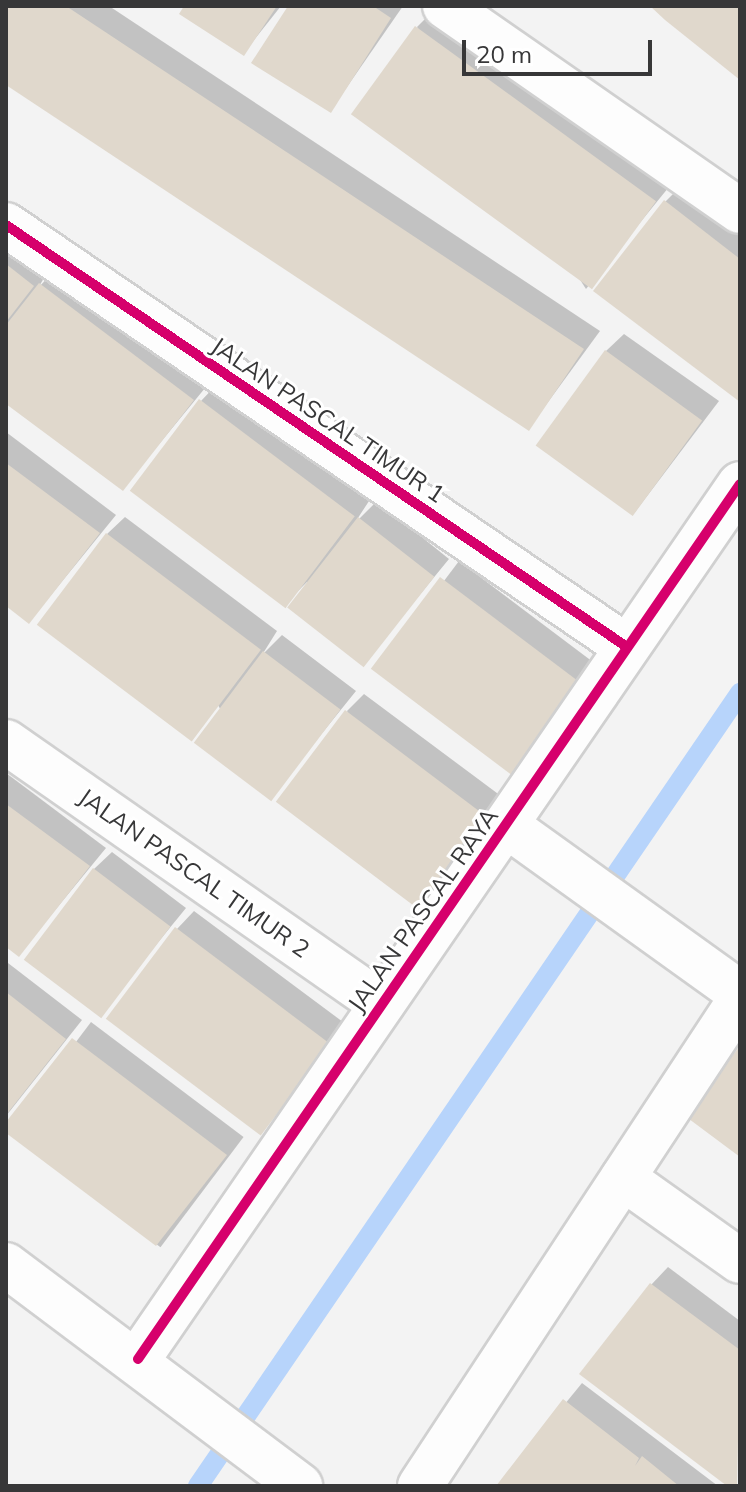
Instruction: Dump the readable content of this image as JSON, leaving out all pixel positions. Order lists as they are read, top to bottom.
{
  "streets": {
    "street": ["JALAN PASCAL TIMUR 1", "JALAN PASCAL TIMUR 2", "JALAN PASCAL RAYA"]
  },
  "crossings": [
    ["JALAN PASCAL TIMUR 1", "JALAN PASCAL RAYA"],
    ["JALAN PASCAL TIMUR 2", "JALAN PASCAL RAYA"]
  ],
  "scale_bar": "20 m"
}
